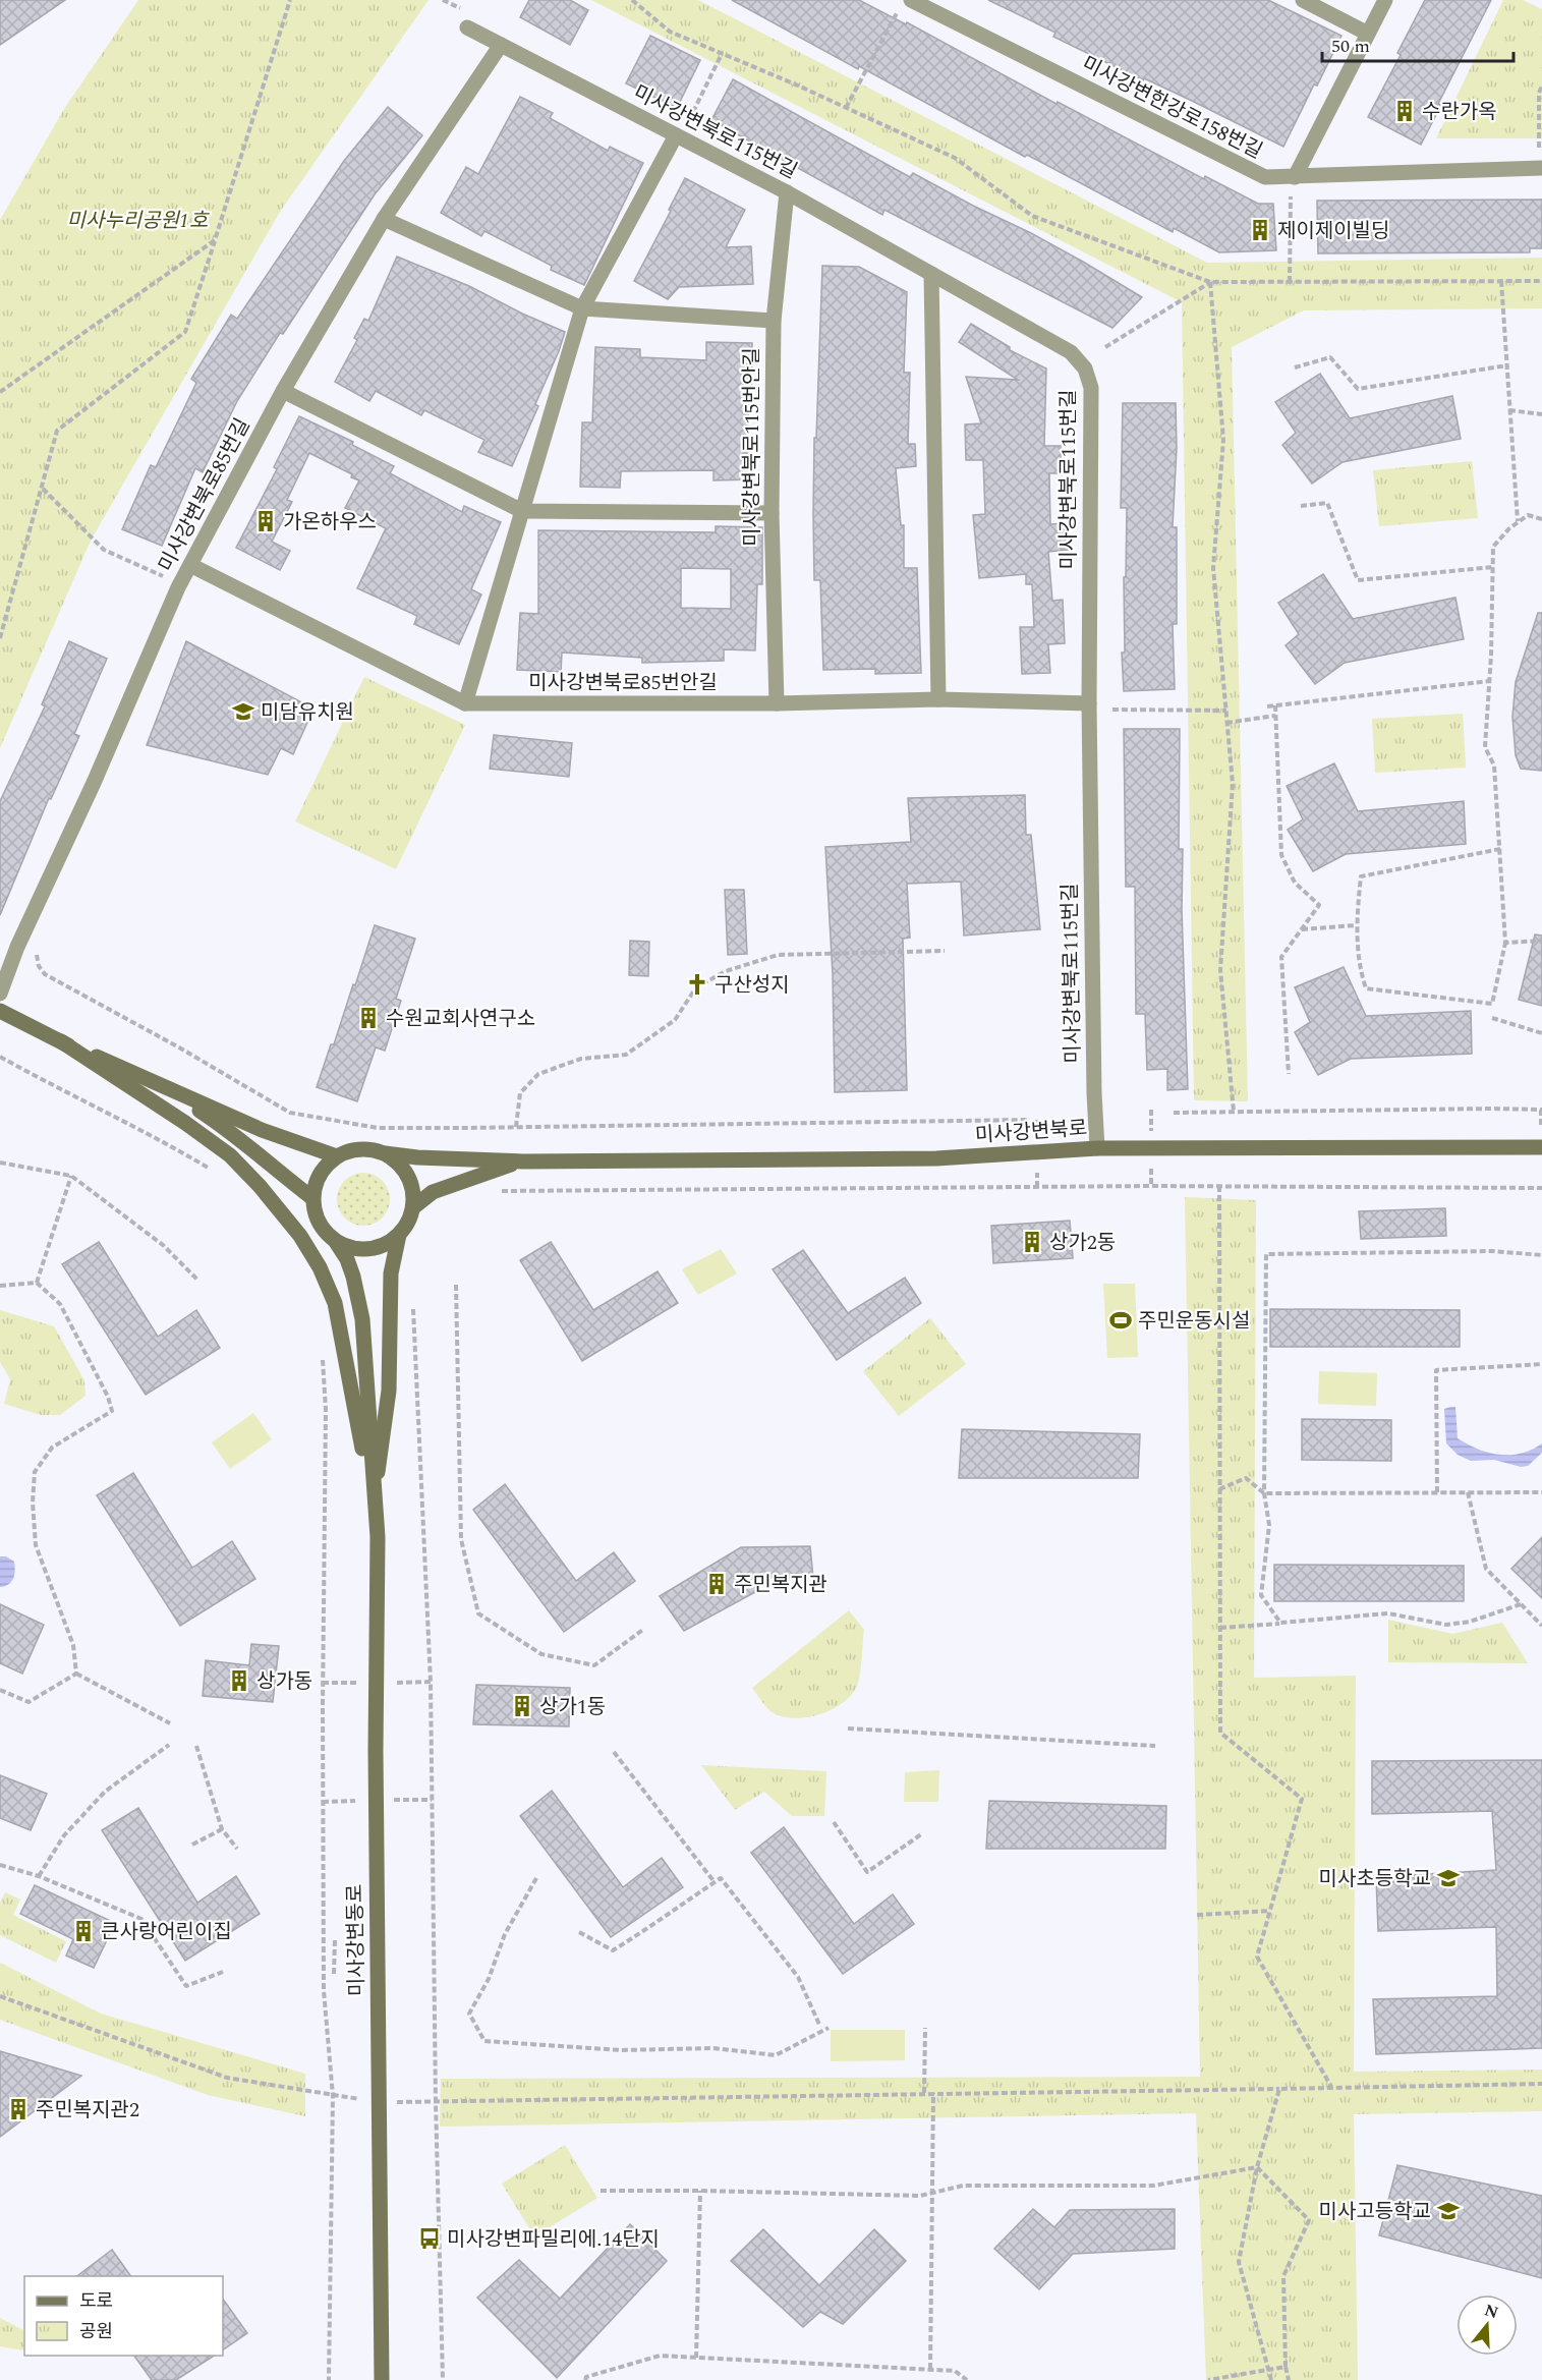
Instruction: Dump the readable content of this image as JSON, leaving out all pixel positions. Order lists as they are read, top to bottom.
{
  "streets": {
    "main road": ["미사강변북로", "미사강변동로"],
    "street": [
      "미사강변한강로158번길",
      "미사강변북로115번길",
      "미사강변북로115번안길",
      "미사강변북로85번길",
      "미사강변북로85번안길"
    ]
  },
  "crossings": [
    ["미사강변북로115번길", "미사강변북로115번안길"],
    ["미사강변북로115번길", "미사강변북로85번길"],
    ["미사강변북로115번길", "미사강변북로85번안길"],
    ["미사강변북로115번길", "미사강변북로"],
    ["미사강변북로115번안길", "미사강변북로85번안길"],
    ["미사강변북로85번길", "미사강변북로85번안길"]
  ],
  "parks": ["미사누리공원1호"],
  "places": {
    "building": [
      "수란가옥",
      "제이제이빌딩",
      "가온하우스",
      "수원교회사연구소",
      "상가2동",
      "주민복지관",
      "상가동",
      "상가1동",
      "큰사랑어린이집",
      "주민복지관2"
    ],
    "school or university": ["미담유치원", "미사초등학교", "미사고등학교"],
    "church": ["구산성지"],
    "sports": ["주민운동시설"],
    "bus stop": ["미사강변파밀리에.14단지"]
  },
  "legend": ["도로", "공원"],
  "scale_bar": "50 m",
  "north": "top"
}
